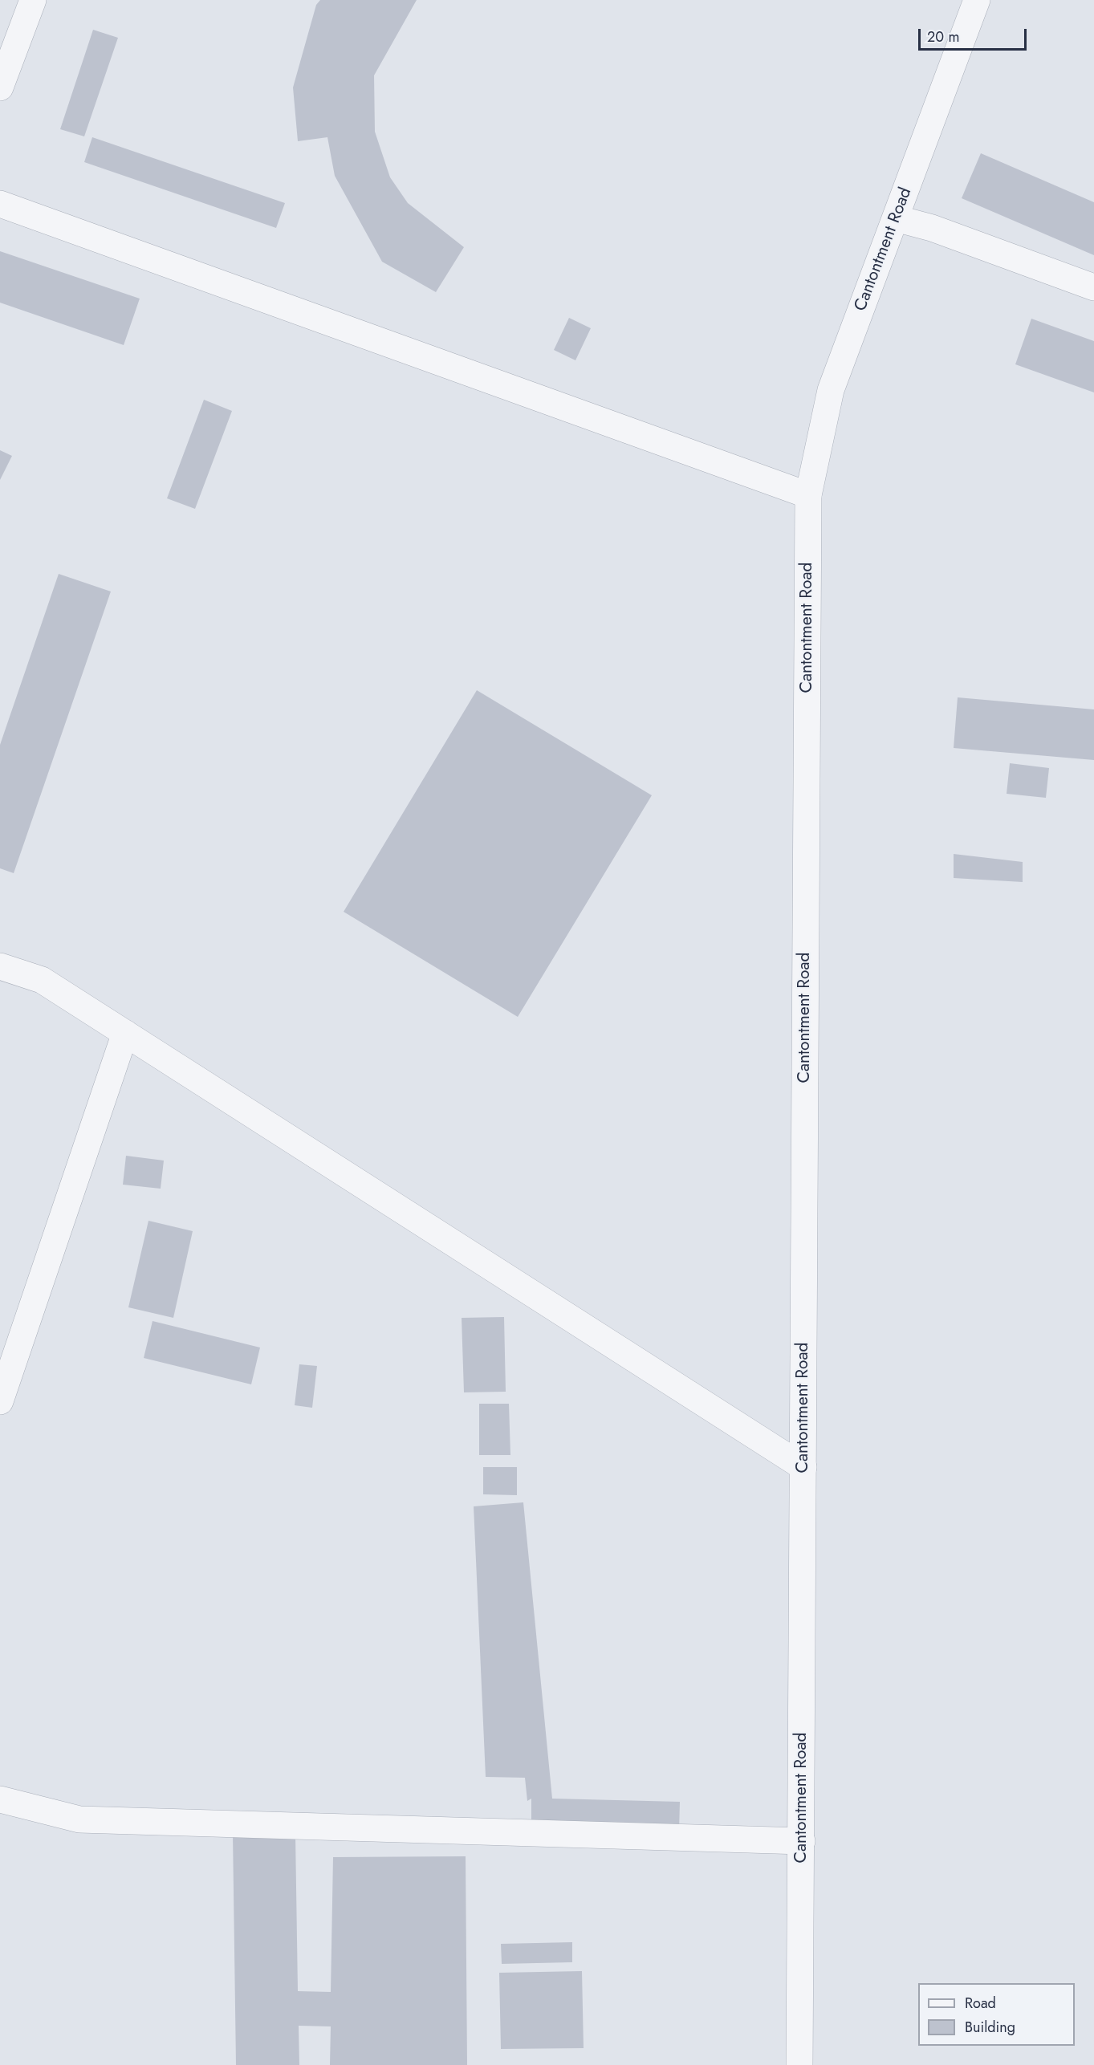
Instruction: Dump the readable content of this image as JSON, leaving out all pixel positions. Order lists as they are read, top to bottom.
{
  "streets": {
    "street": ["Cantontment Road"]
  },
  "legend": ["Road", "Building"],
  "scale_bar": "20 m"
}
